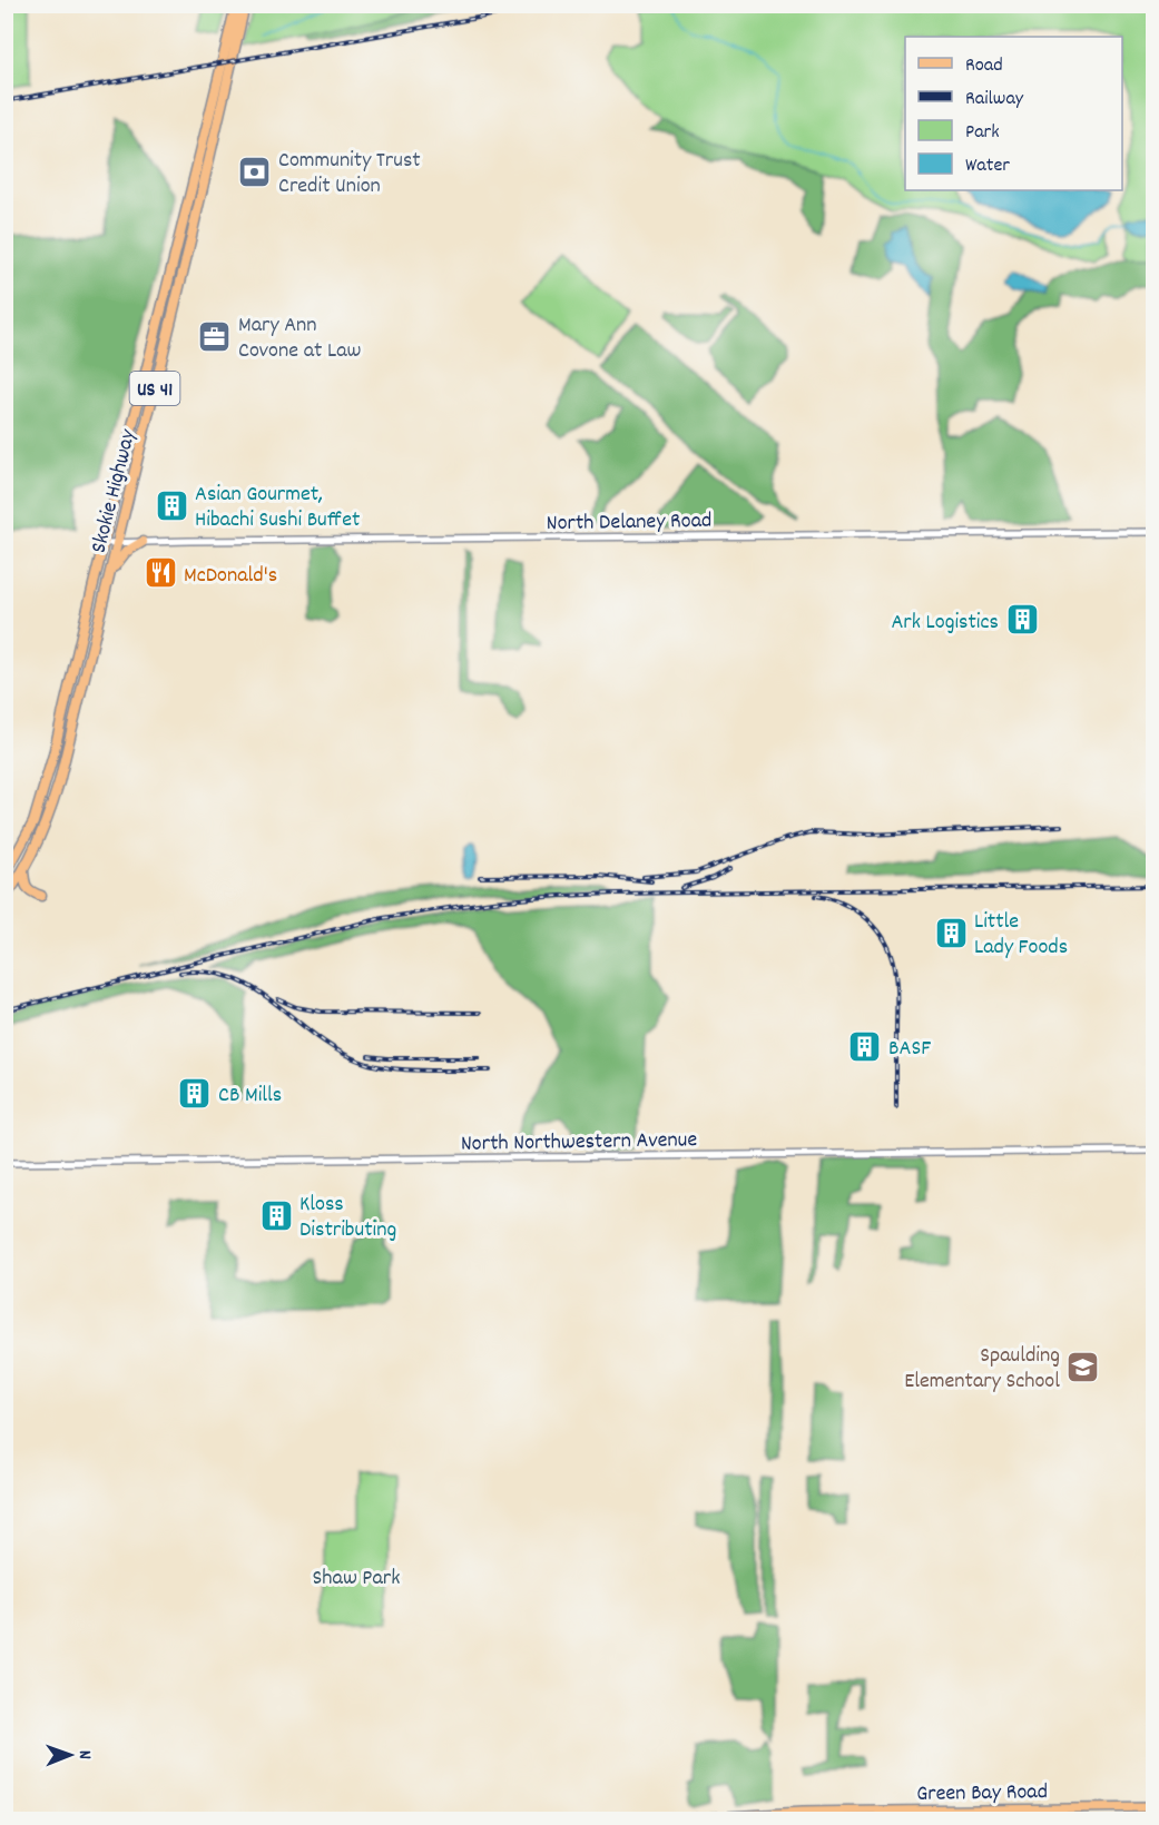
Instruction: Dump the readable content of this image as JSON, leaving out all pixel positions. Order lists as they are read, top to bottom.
{
  "streets": {
    "highway": ["US 41", "Skokie Highway"],
    "main road": ["Green Bay Road"],
    "street": ["North Delaney Road", "North Northwestern Avenue"]
  },
  "crossings": [
    ["Skokie Highway", "North Delaney Road"]
  ],
  "parks": ["Shaw Park"],
  "places": {
    "bank": ["Community Trust Credit Union"],
    "office": ["Mary Ann Covone at Law"],
    "building": [
      "Asian Gourmet, Hibachi Sushi Buffet",
      "Ark Logistics",
      "Little Lady Foods",
      "BASF",
      "CB Mills",
      "Kloss Distributing"
    ],
    "restaurant": ["McDonald's"],
    "school or university": ["Spaulding Elementary School"]
  },
  "legend": [
    "Road",
    "Railway",
    "Park",
    "Water"
  ],
  "north": "right"
}
